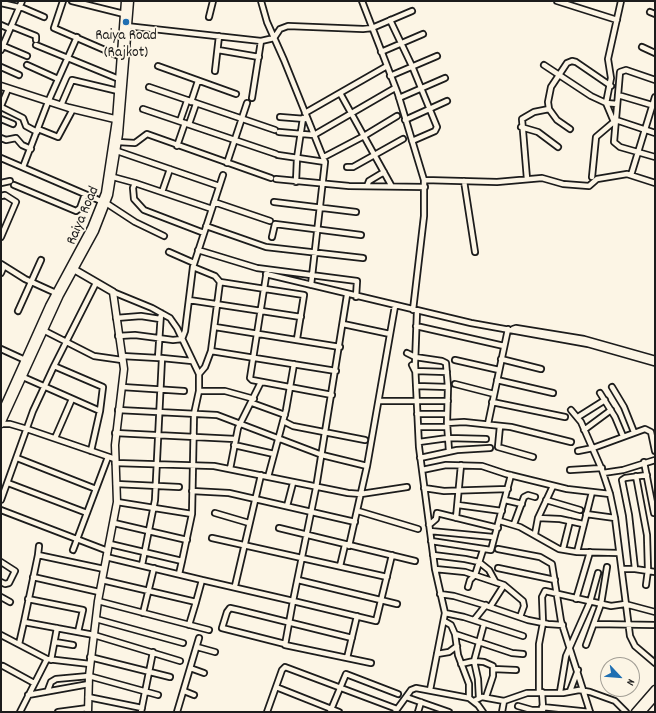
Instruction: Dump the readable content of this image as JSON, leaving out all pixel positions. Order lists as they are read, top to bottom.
{
  "streets": {
    "street": ["Raiya Road"]
  },
  "places": ["Raiya Road (Rajkot)"],
  "north": "bottom right"
}
